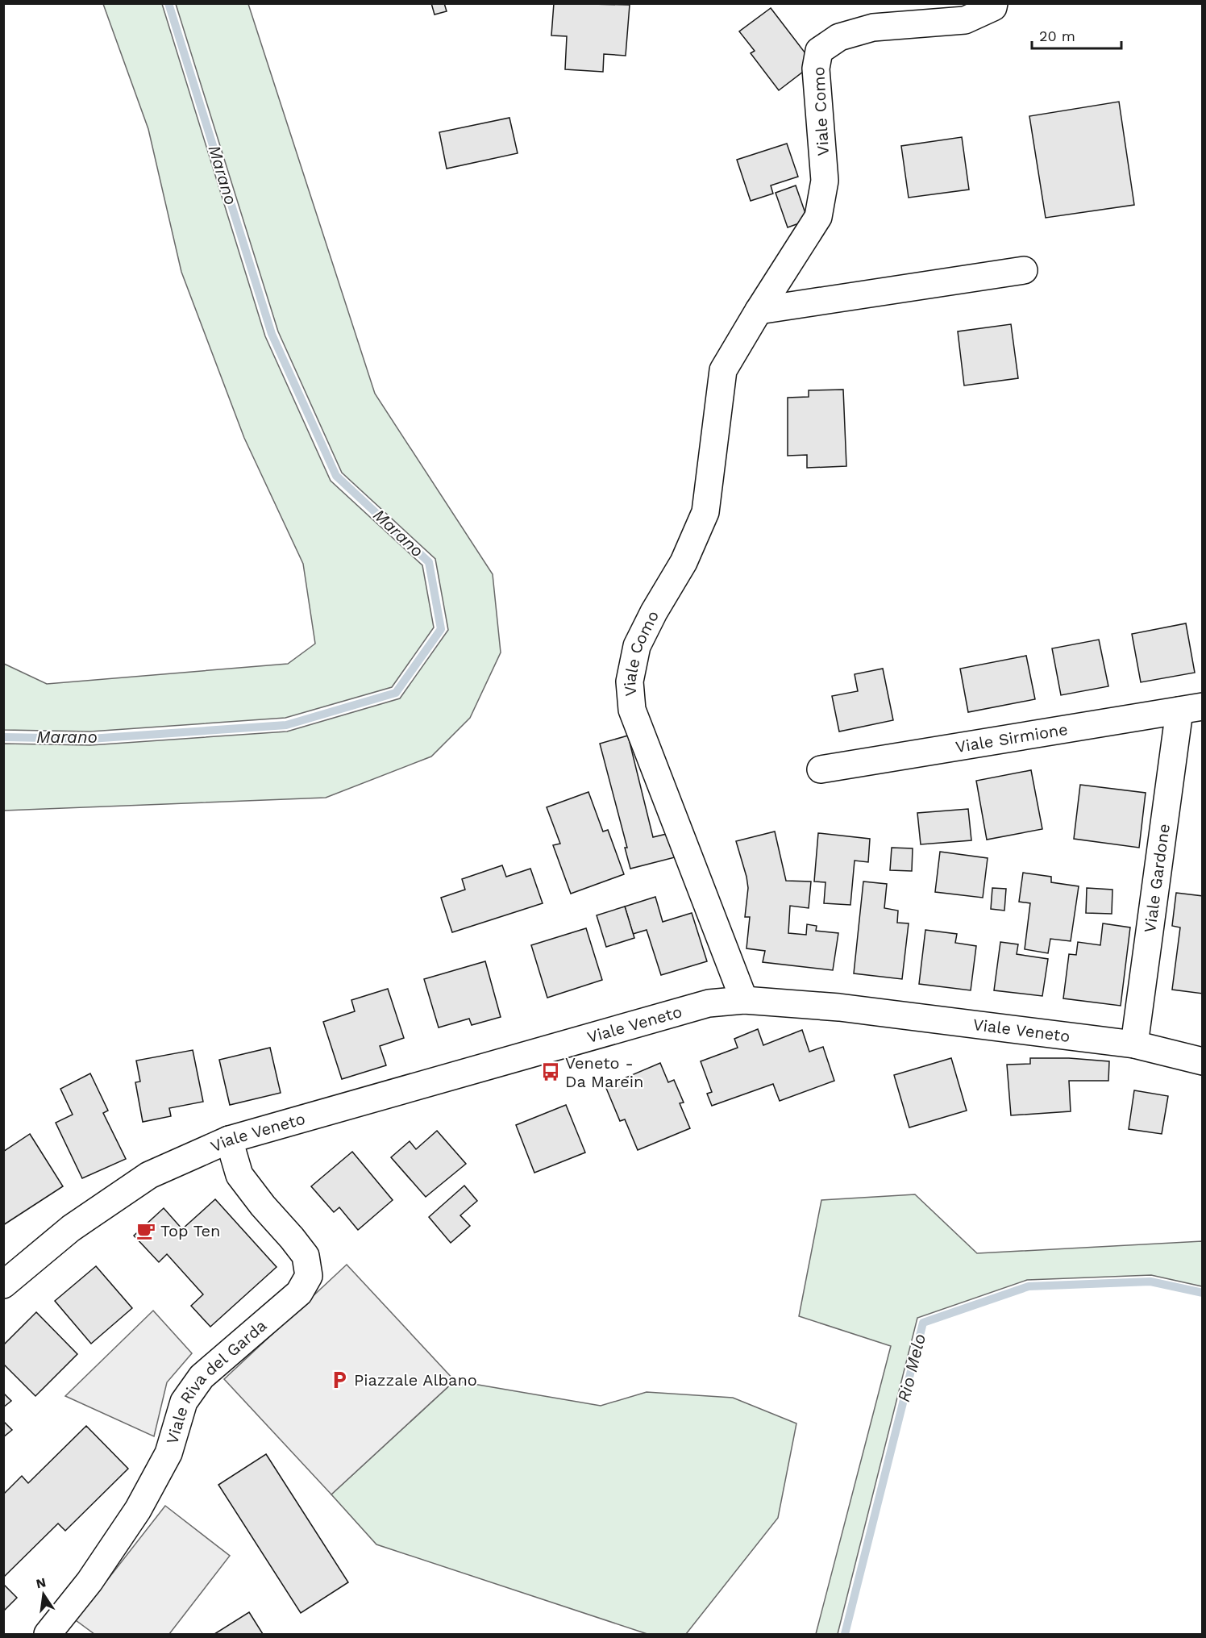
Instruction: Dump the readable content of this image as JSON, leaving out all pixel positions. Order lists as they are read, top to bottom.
{
  "streets": {
    "street": [
      "Viale Como",
      "Viale Sirmione",
      "Viale Gardone",
      "Viale Veneto",
      "Viale Riva del Garda"
    ]
  },
  "crossings": [
    ["Viale Como", "Viale Veneto"],
    ["Viale Sirmione", "Viale Gardone"],
    ["Viale Gardone", "Viale Veneto"],
    ["Viale Veneto", "Viale Riva del Garda"]
  ],
  "water": ["Marano", "Rio Melo"],
  "places": {
    "bus stop": ["Veneto - Da Marein"],
    "cafe": ["Top Ten"],
    "parking": ["Piazzale Albano"]
  },
  "scale_bar": "20 m",
  "north": "top"
}
